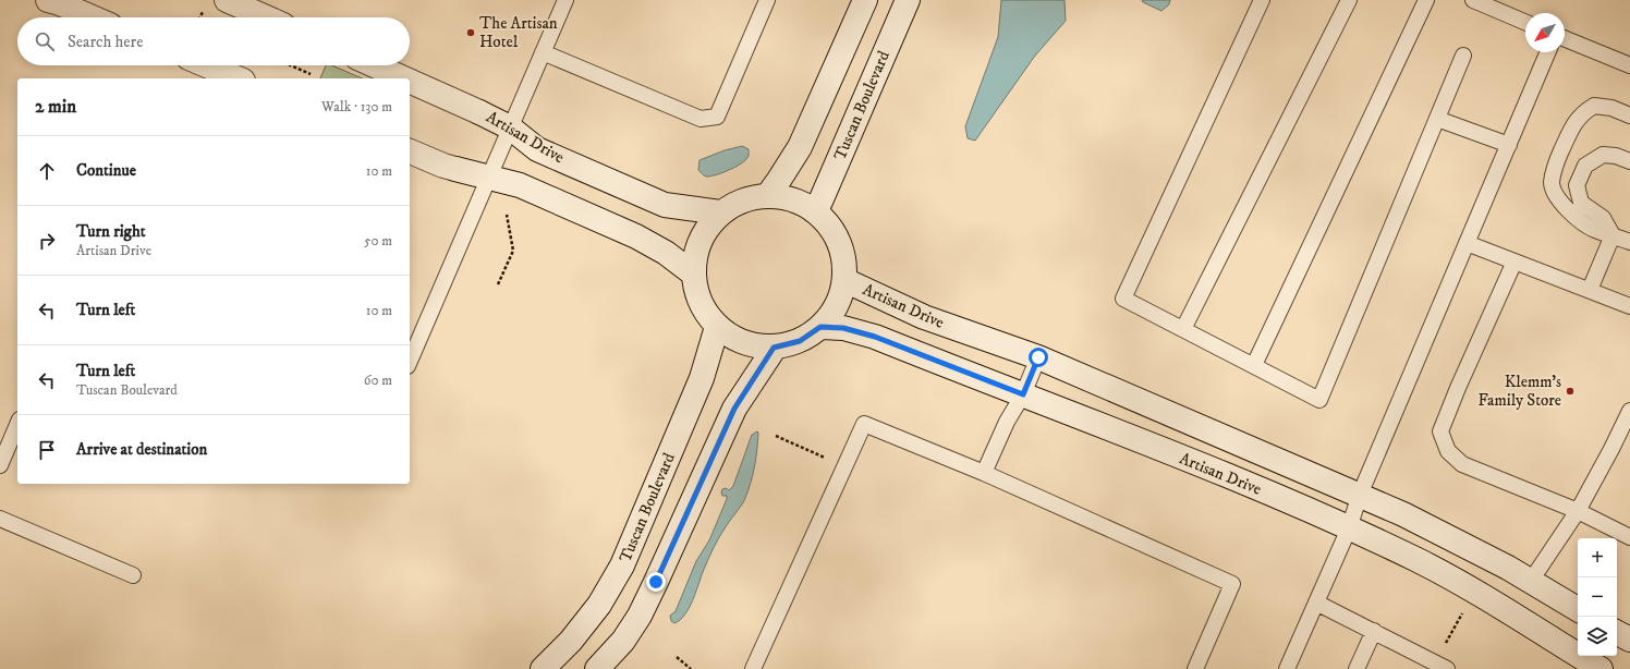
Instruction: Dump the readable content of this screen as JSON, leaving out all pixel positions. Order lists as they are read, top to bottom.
{
  "streets": {
    "main road": ["Tuscan Boulevard", "Artisan Drive"]
  },
  "crossings": [
    ["Tuscan Boulevard", "Artisan Drive"]
  ],
  "places": ["The Artisan Hotel", "Klemm's Family Store"],
  "north": "bottom left",
  "page": {
    "search": "Search here",
    "heading": ["2 min", "Walk · 130 m"],
    "list": [
      ["Continue", "10 m"],
      ["Turn right", "Artisan Drive", "50 m"],
      ["Turn left", "10 m"],
      ["Turn left", "Tuscan Boulevard", "60 m"],
      "Arrive at destination"
    ],
    "map_buttons": ["+", "−"]
  }
}
